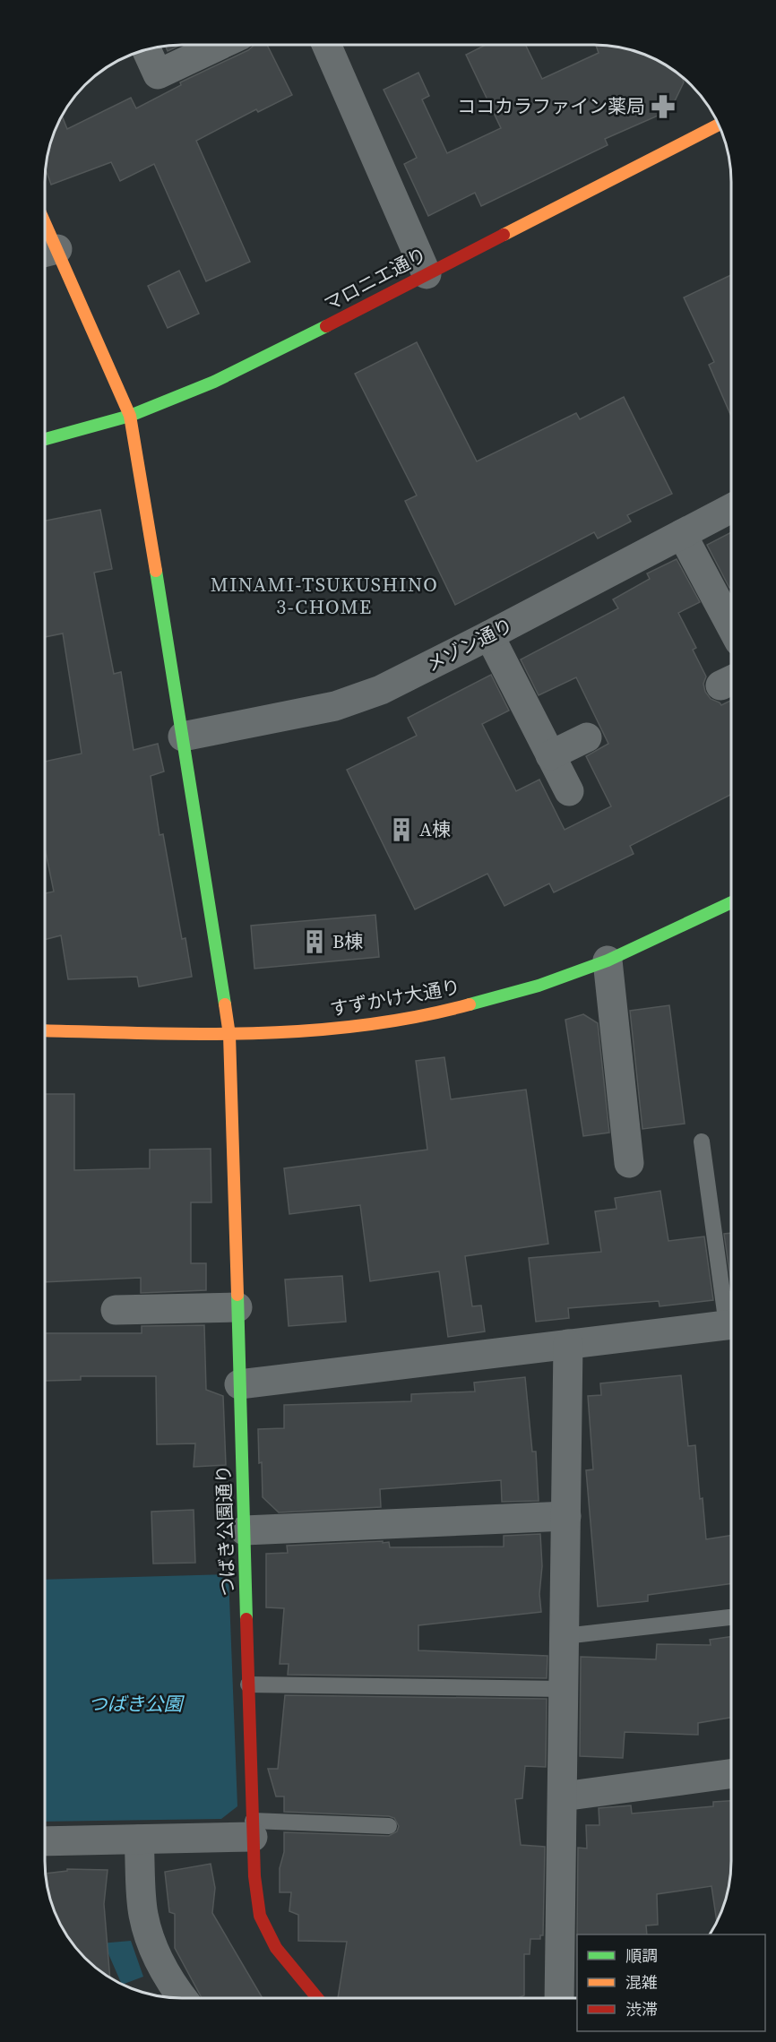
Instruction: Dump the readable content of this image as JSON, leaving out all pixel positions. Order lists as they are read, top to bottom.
{
  "streets": {
    "street": [
      "マロニエ通り",
      "メゾン通り",
      "すずかけ大通り",
      "つばき公園通り"
    ]
  },
  "crossings": [
    ["マロニエ通り", "つばき公園通り"],
    ["メゾン通り", "つばき公園通り"],
    ["すずかけ大通り", "つばき公園通り"]
  ],
  "districts": ["MINAMI-TSUKUSHINO 3-CHOME"],
  "parks": ["つばき公園"],
  "places": {
    "pharmacy": ["ココカラファイン薬局"],
    "building": ["A棟", "B棟"]
  },
  "legend": ["順調", "混雑", "渋滞"]
}
